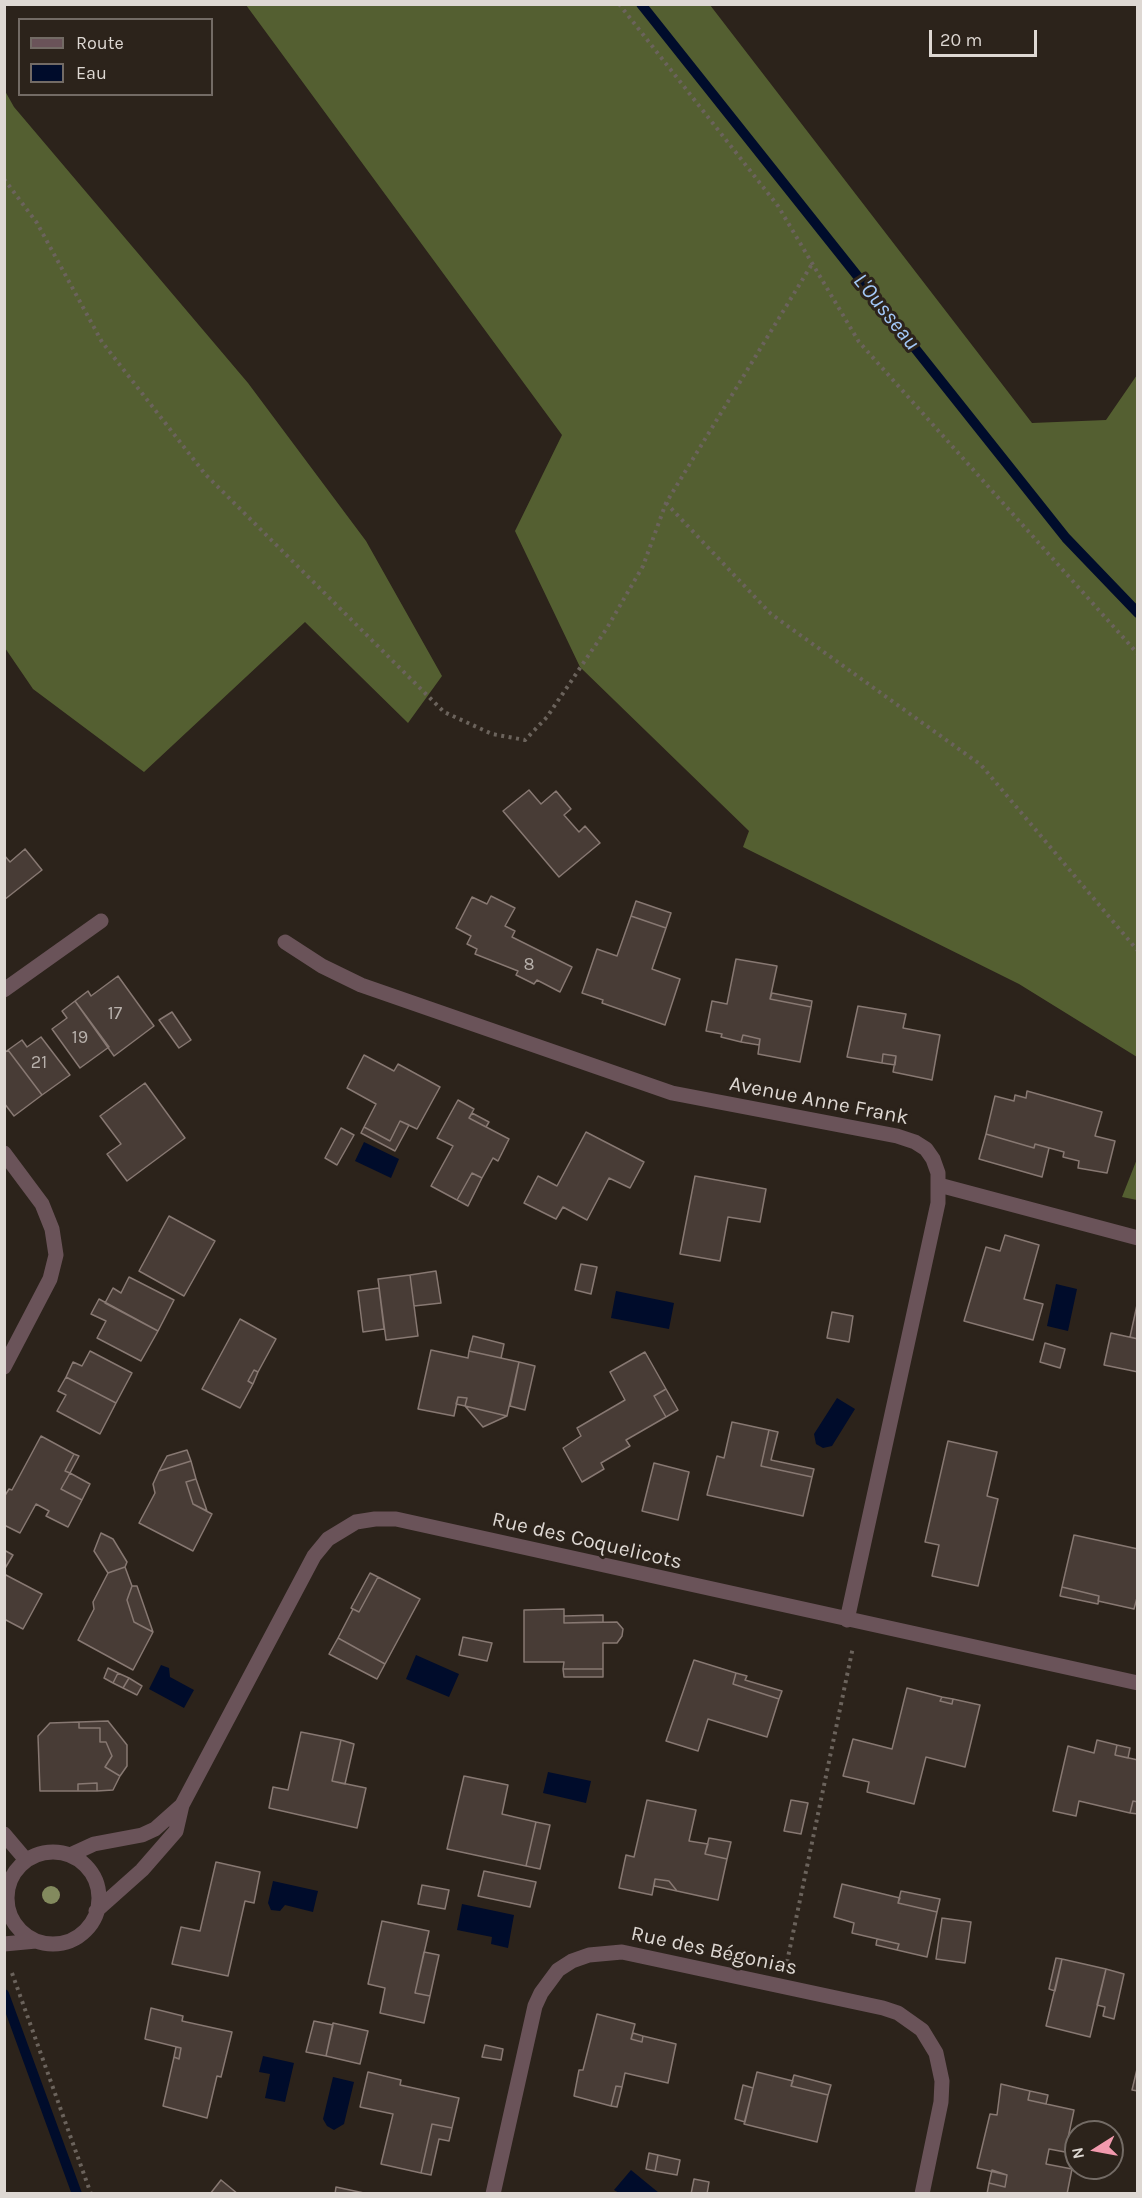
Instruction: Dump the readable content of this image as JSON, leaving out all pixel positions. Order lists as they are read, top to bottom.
{
  "streets": {
    "street": ["Avenue Anne Frank", "Rue des Coquelicots", "Rue des Bégonias"]
  },
  "crossings": [
    ["Avenue Anne Frank", "Rue des Coquelicots"]
  ],
  "water": ["L'Ousseau"],
  "house_numbers": [
    "8",
    "17",
    "19",
    "21"
  ],
  "legend": ["Route", "Eau"],
  "scale_bar": "20 m",
  "north": "left"
}
